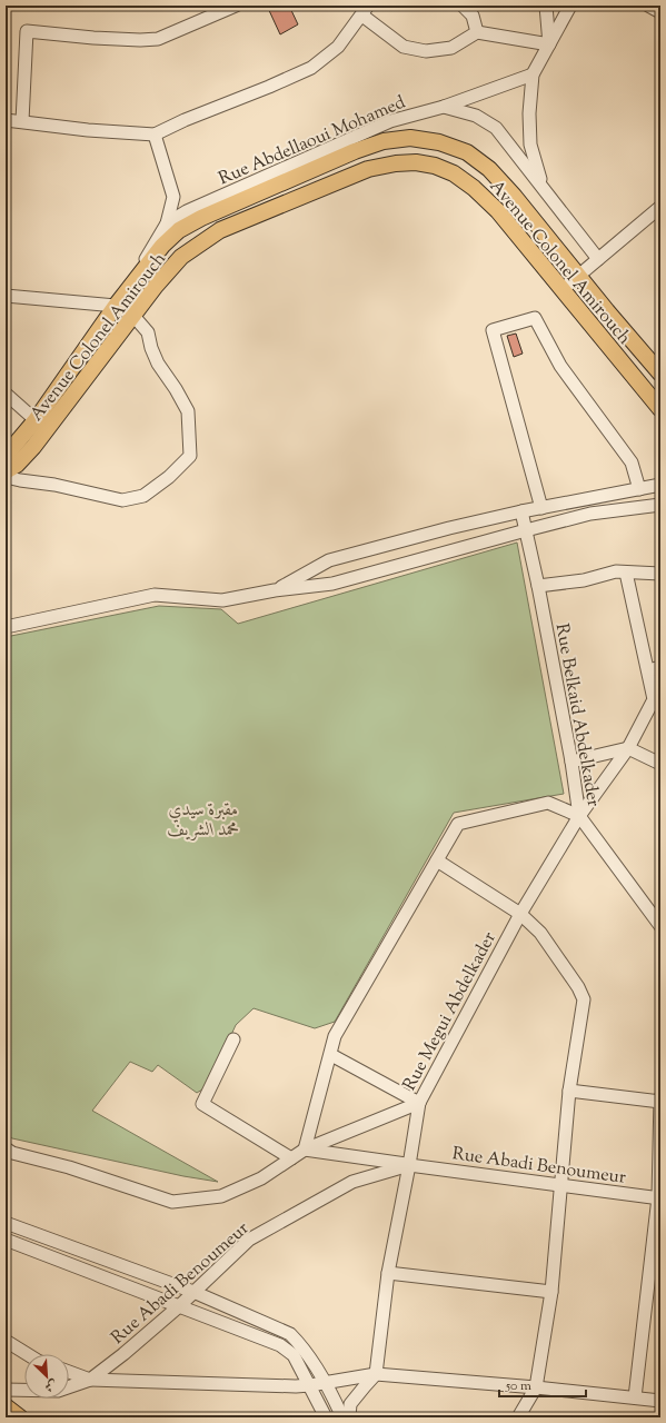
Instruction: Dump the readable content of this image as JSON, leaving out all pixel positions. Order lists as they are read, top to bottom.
{
  "streets": {
    "main road": ["Avenue Colonel Amirouch"],
    "street": [
      "Rue Abdellaoui Mohamed",
      "Rue Belkaid Abdelkader",
      "Rue Megui Abdelkader",
      "Rue Abadi Benoumeur"
    ]
  },
  "crossings": [
    ["Rue Abdellaoui Mohamed", "Avenue Colonel Amirouch"],
    ["Rue Belkaid Abdelkader", "Rue Megui Abdelkader"],
    ["Rue Megui Abdelkader", "Rue Abadi Benoumeur"]
  ],
  "parks": ["مقبرة سيدي محمد الشريف"],
  "scale_bar": "50 m",
  "north": "bottom right"
}
